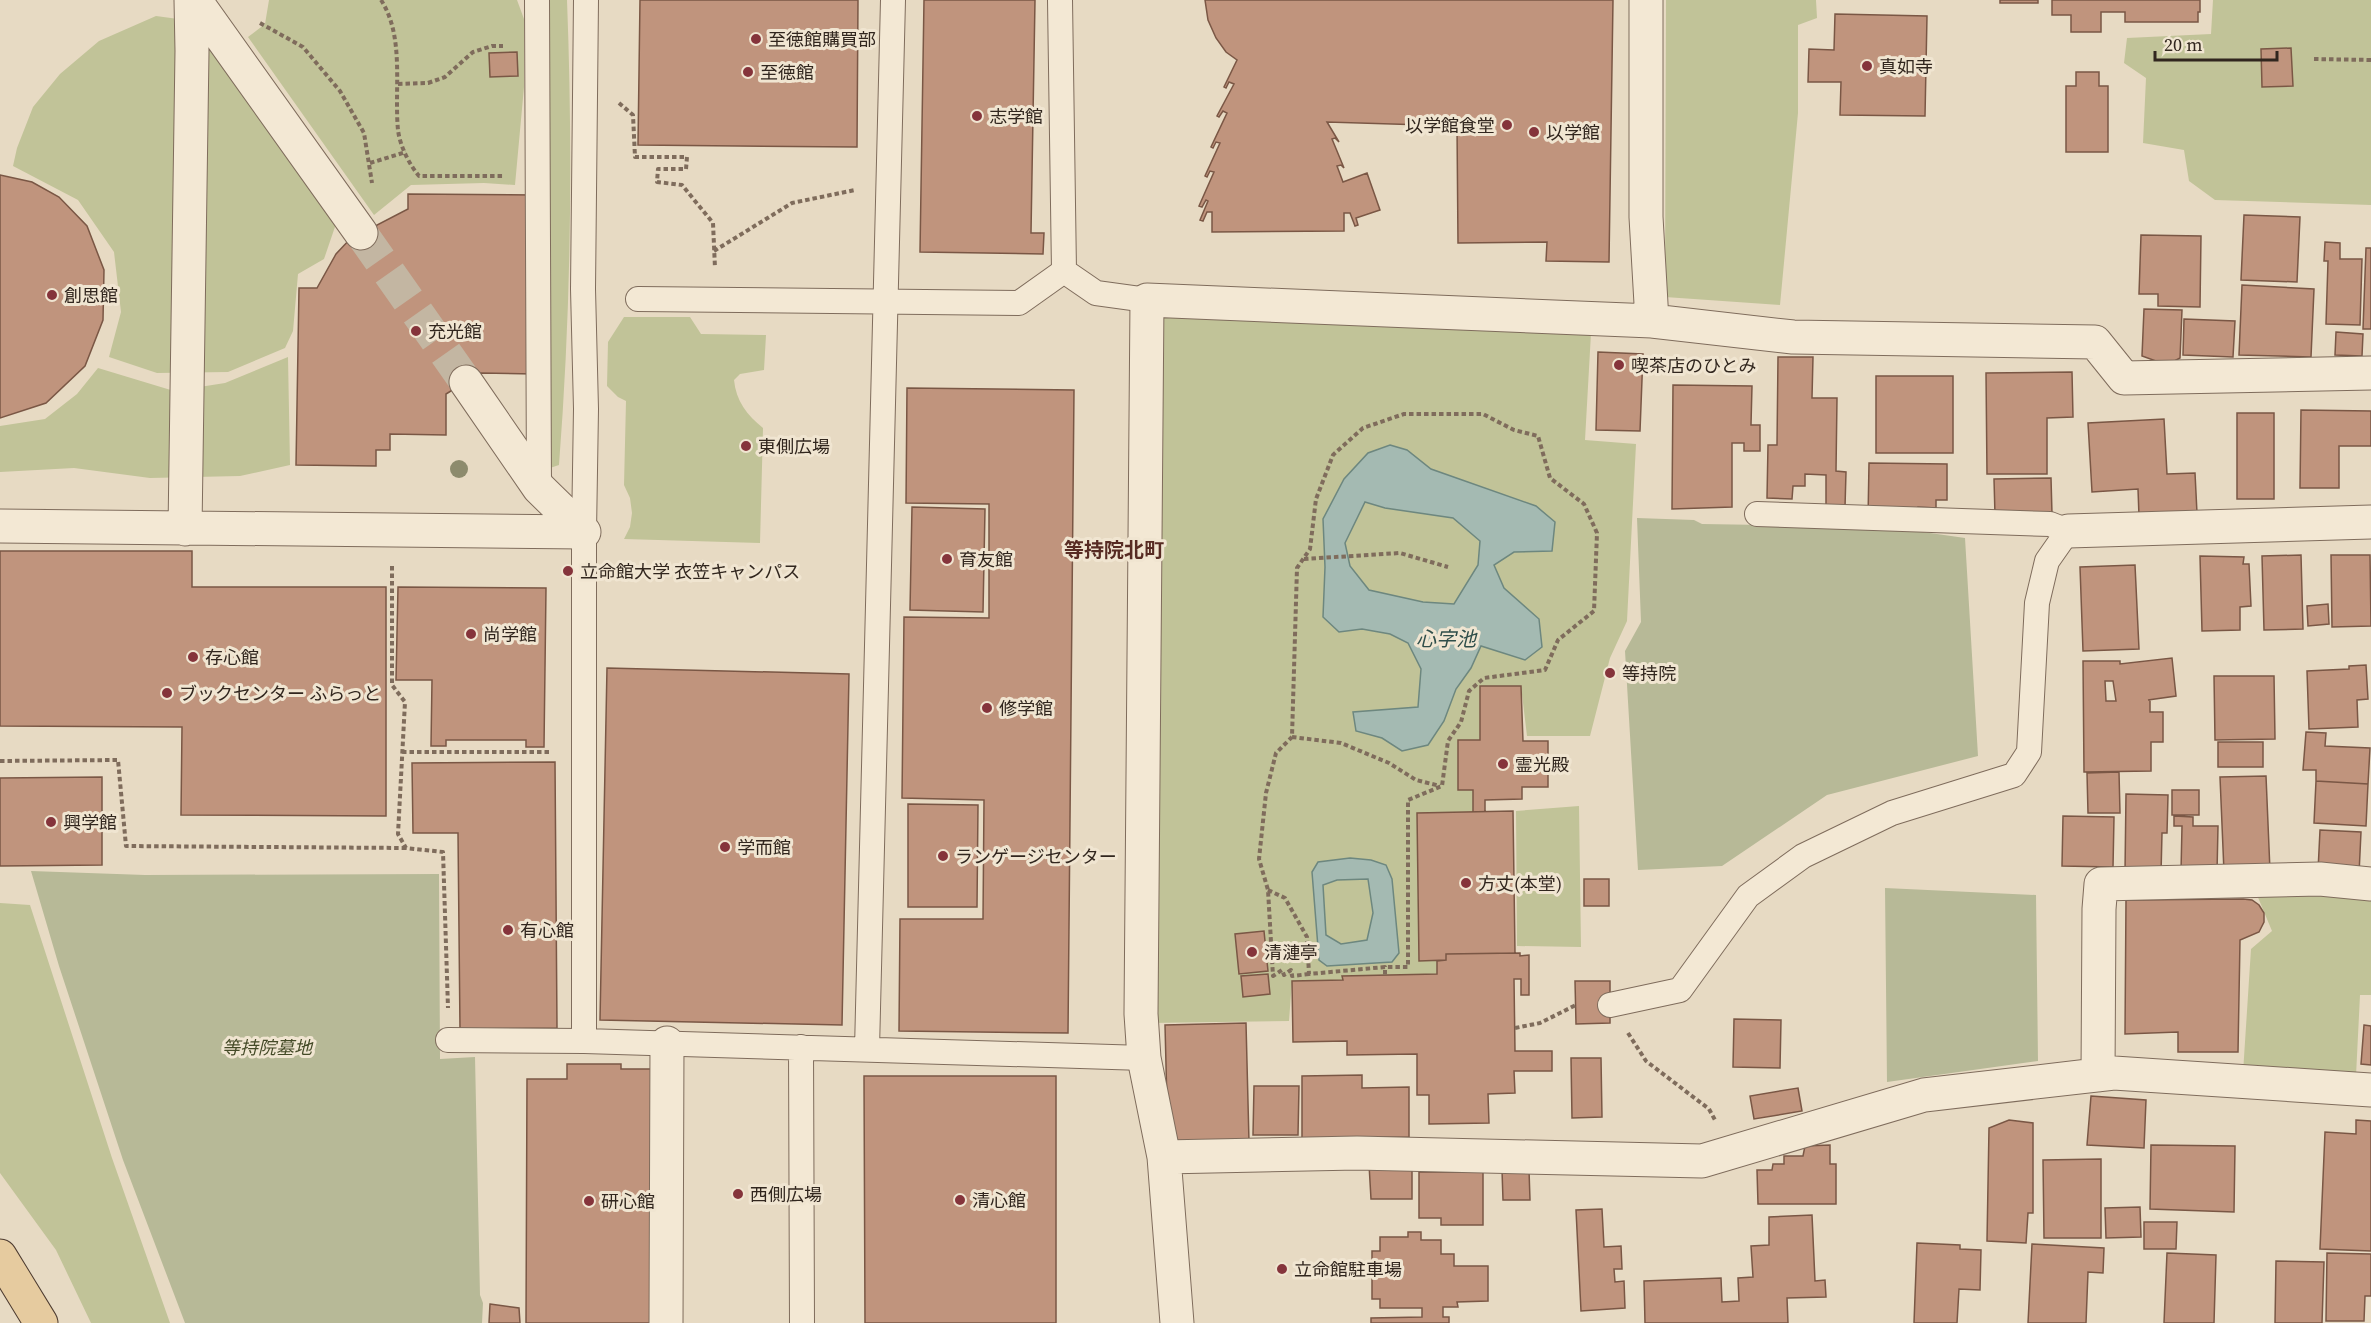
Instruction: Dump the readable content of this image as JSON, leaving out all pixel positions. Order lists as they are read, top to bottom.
{
  "districts": ["等持院北町"],
  "water": ["心字池"],
  "parks": ["等持院墓地"],
  "places": [
    "至徳館購買部",
    "真如寺",
    "至徳館",
    "志学館",
    "以学館食堂",
    "以学館",
    "創思館",
    "充光館",
    "喫茶店のひとみ",
    "東側広場",
    "育友館",
    "立命館大学 衣笠キャンパス",
    "尚学館",
    "存心館",
    "等持院",
    "ブックセンター ふらっと",
    "修学館",
    "霊光殿",
    "興学館",
    "学而館",
    "ランゲージセンター",
    "方丈(本堂)",
    "有心館",
    "清漣亭",
    "西側広場",
    "清心館",
    "研心館",
    "立命館駐車場"
  ],
  "scale_bar": "20 m"
}
